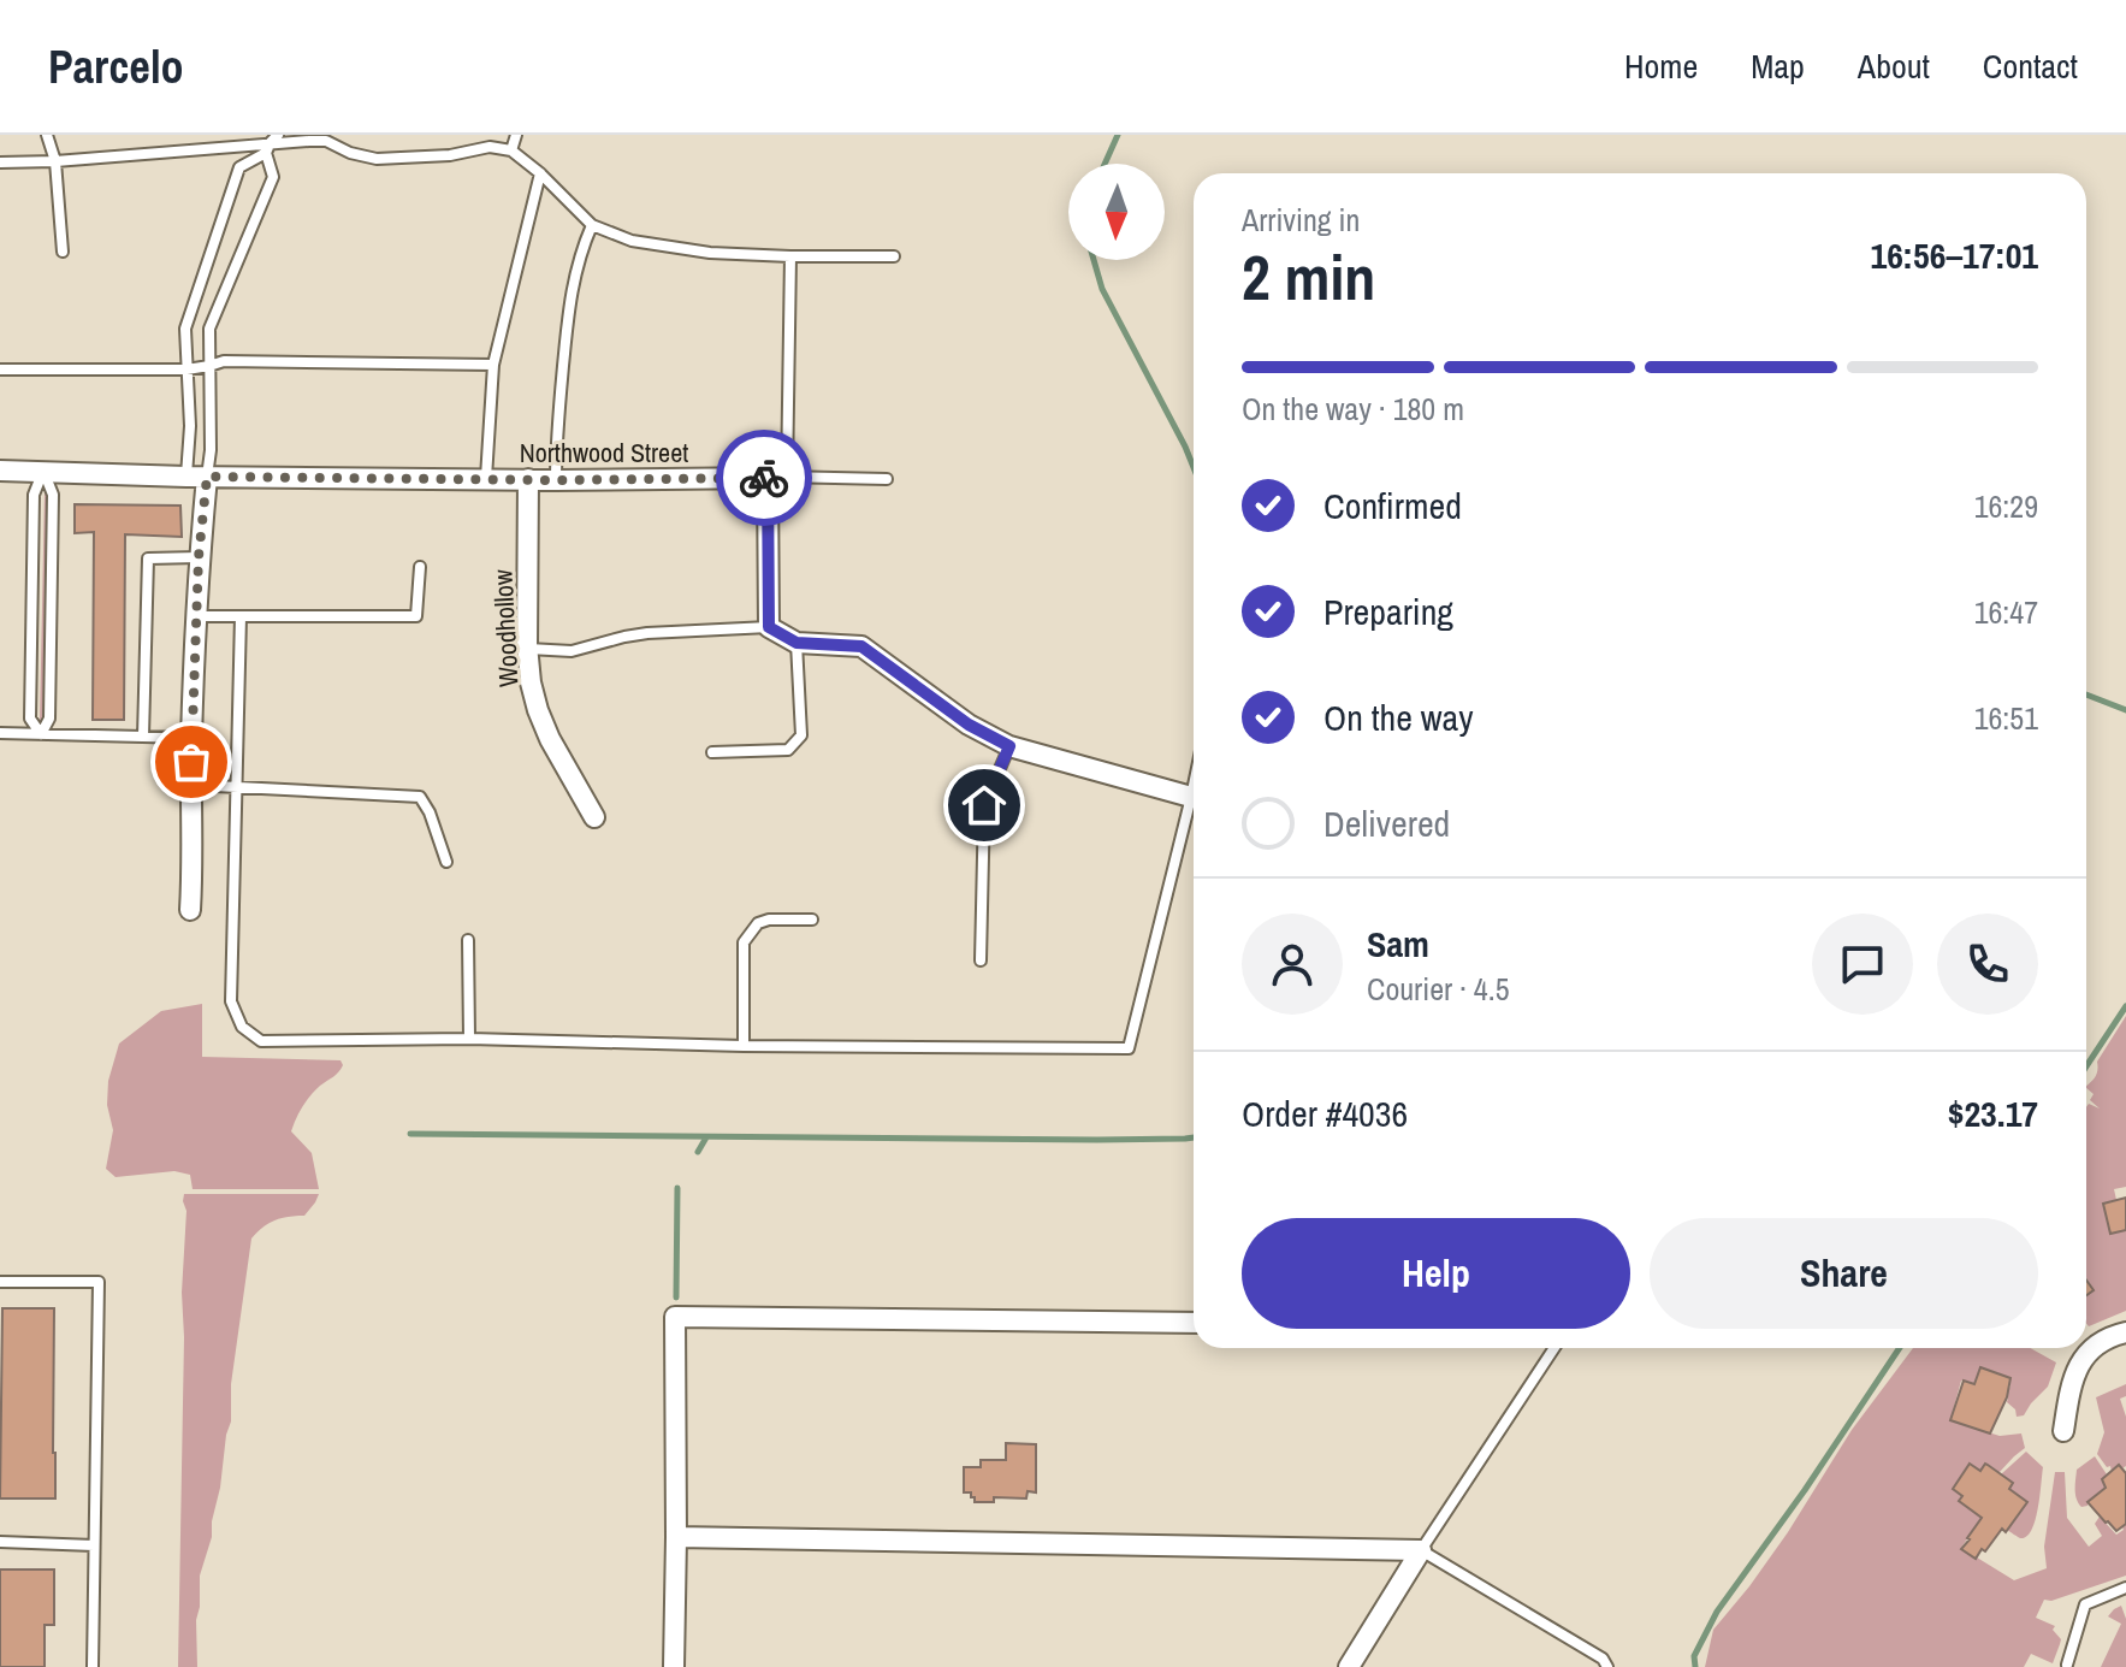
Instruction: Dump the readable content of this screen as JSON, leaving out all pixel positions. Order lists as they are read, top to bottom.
{
  "streets": {
    "street": ["Northwood Street", "Woodhollow"]
  },
  "crossings": [
    ["Northwood Street", "Woodhollow"]
  ],
  "north": "bottom",
  "page": {
    "header": "Parcelo",
    "nav": [
      "Home",
      "Map",
      "About",
      "Contact"
    ],
    "heading": ["2 min", "Arriving in", "16:56–17:01"],
    "panel": [
      "Sam",
      "Courier · 4.5",
      "Order #4036",
      "$23.17"
    ],
    "bar": "On the way · 180 m",
    "list": [
      ["Confirmed", "16:29"],
      ["Preparing", "16:47"],
      ["On the way", "16:51"],
      "Delivered"
    ],
    "buttons": ["Help", "Share"]
  }
}
